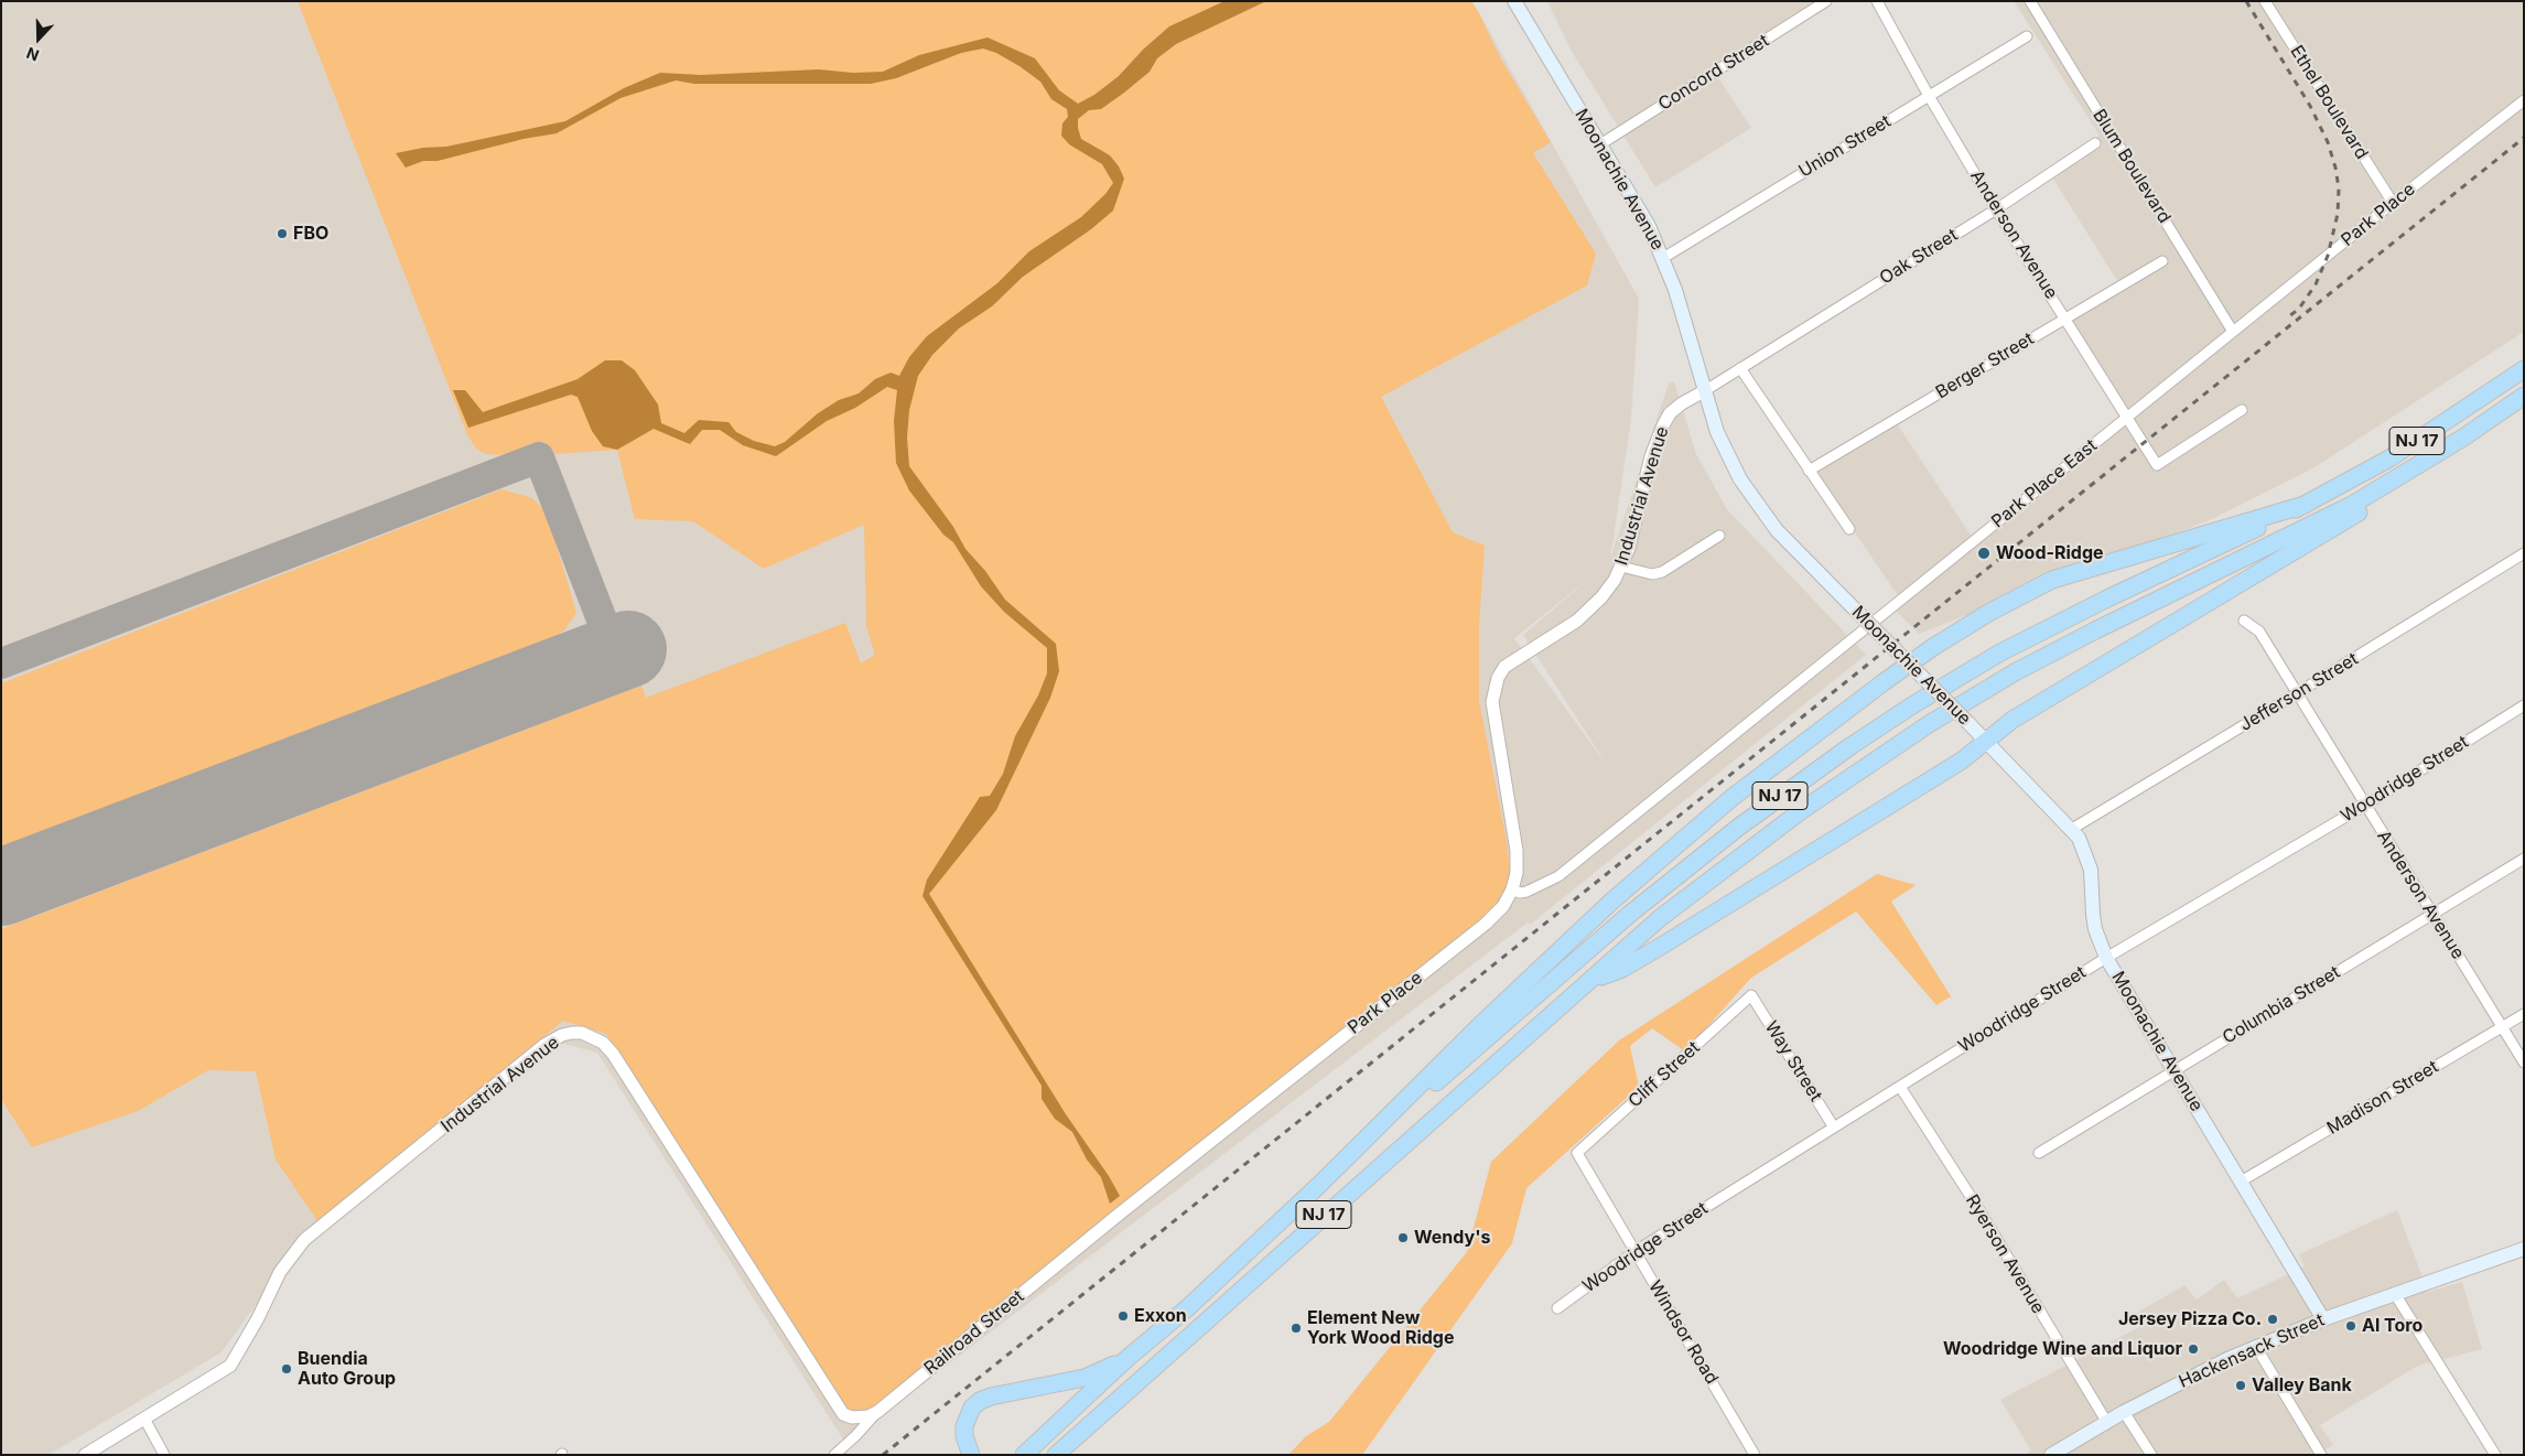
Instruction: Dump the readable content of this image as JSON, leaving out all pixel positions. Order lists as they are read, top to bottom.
{
  "streets": {
    "highway": ["NJ 17"],
    "main road": ["Moonachie Avenue", "Hackensack Street"],
    "street": [
      "Concord Street",
      "Ethel Boulevard",
      "Union Street",
      "Blum Boulevard",
      "Park Place",
      "Anderson Avenue",
      "Oak Street",
      "Berger Street",
      "Park Place East",
      "Industrial Avenue",
      "Jefferson Street",
      "Woodridge Street",
      "Columbia Street",
      "Way Street",
      "Cliff Street",
      "Madison Street",
      "Ryerson Avenue",
      "Railroad Street",
      "Windsor Road"
    ]
  },
  "crossings": [
    ["Concord Street", "Moonachie Avenue"],
    ["Ethel Boulevard", "Park Place"],
    ["Union Street", "Moonachie Avenue"],
    ["Union Street", "Anderson Avenue"],
    ["Blum Boulevard", "Park Place"],
    ["Blum Boulevard", "Park Place East"],
    ["Moonachie Avenue", "Oak Street"],
    ["Moonachie Avenue", "Industrial Avenue"],
    ["Moonachie Avenue", "Jefferson Street"],
    ["Moonachie Avenue", "Woodridge Street"],
    ["Moonachie Avenue", "Columbia Street"],
    ["Moonachie Avenue", "Madison Street"],
    ["Moonachie Avenue", "Hackensack Street"],
    ["Park Place", "Park Place East"],
    ["Park Place", "Industrial Avenue"],
    ["Park Place", "Railroad Street"],
    ["Anderson Avenue", "Oak Street"],
    ["Anderson Avenue", "Berger Street"],
    ["Anderson Avenue", "Park Place East"],
    ["Anderson Avenue", "Jefferson Street"],
    ["Anderson Avenue", "Woodridge Street"],
    ["Anderson Avenue", "Columbia Street"],
    ["Anderson Avenue", "Madison Street"],
    ["Oak Street", "Industrial Avenue"],
    ["Park Place East", "Industrial Avenue"],
    ["Industrial Avenue", "Railroad Street"],
    ["Woodridge Street", "Way Street"],
    ["Woodridge Street", "Ryerson Avenue"],
    ["Woodridge Street", "Windsor Road"],
    ["Way Street", "Cliff Street"],
    ["Cliff Street", "Windsor Road"],
    ["Ryerson Avenue", "Hackensack Street"]
  ],
  "places": [
    "FBO",
    "Wood-Ridge",
    "Wendy's",
    "Exxon",
    "Jersey Pizza Co.",
    "Al Toro",
    "Element New York Wood Ridge",
    "Woodridge Wine and Liquor",
    "Buendia Auto Group",
    "Valley Bank"
  ],
  "north": "bottom"
}
